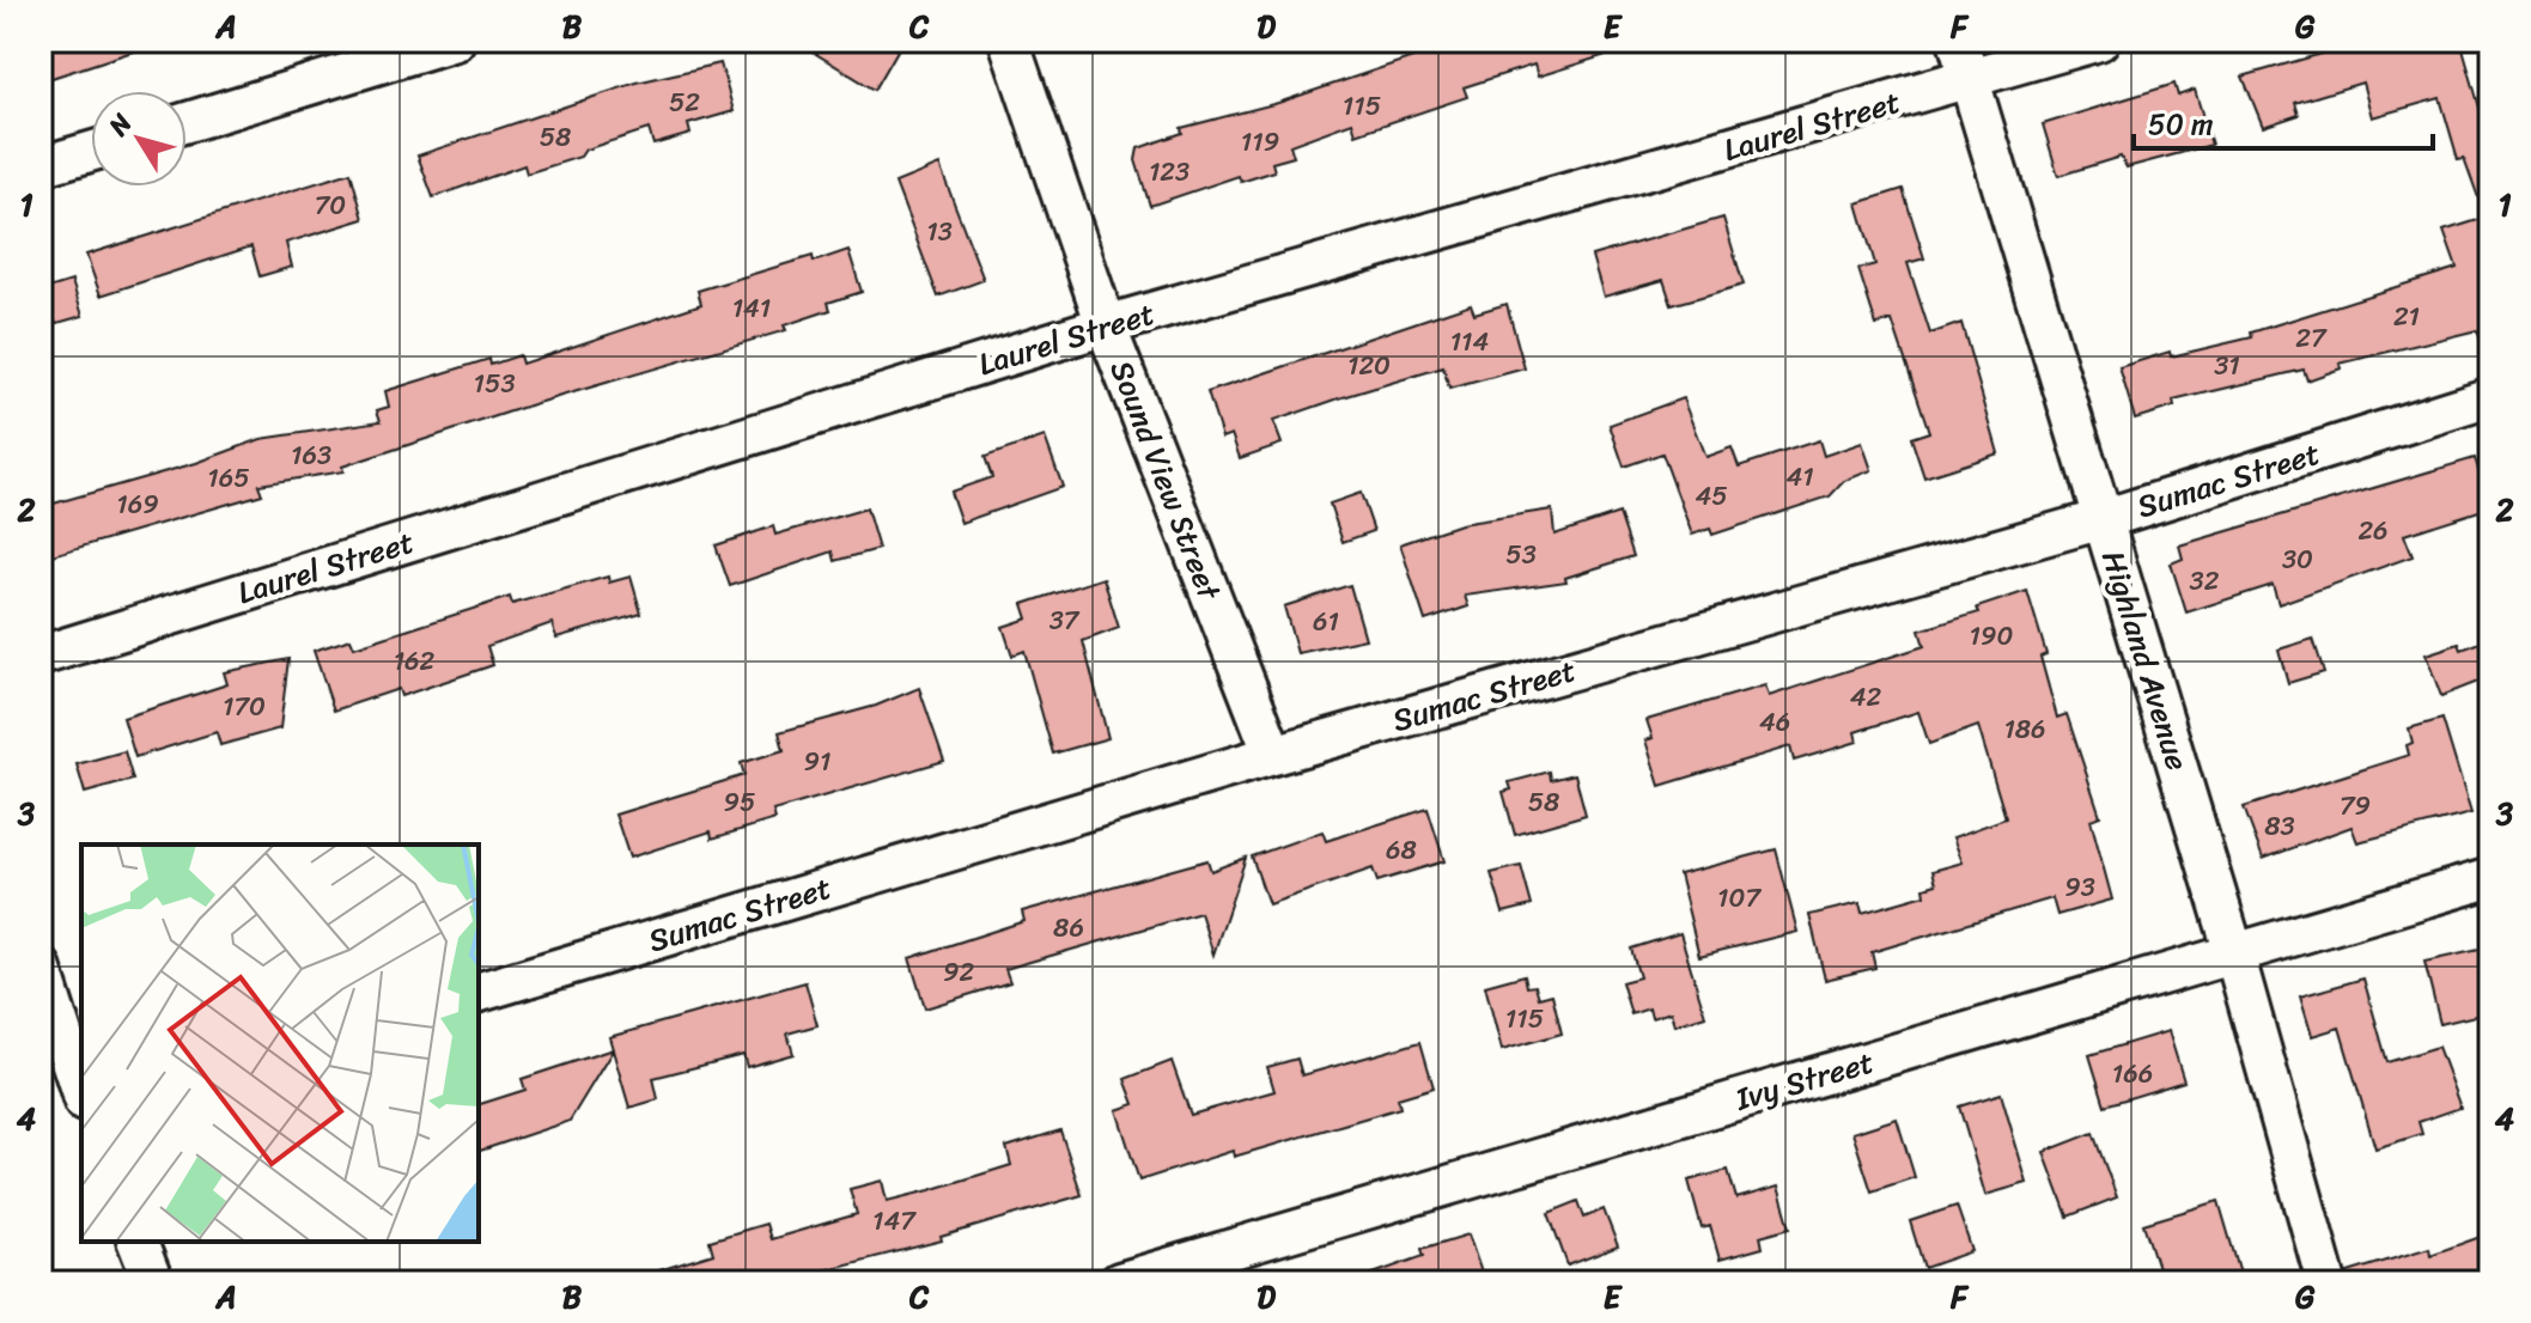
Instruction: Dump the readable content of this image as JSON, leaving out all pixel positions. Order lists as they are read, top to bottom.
{
  "streets": {
    "street": [
      "Laurel Street",
      "Sound View Street",
      "Sumac Street",
      "Highland Avenue",
      "Ivy Street"
    ]
  },
  "crossings": [
    ["Laurel Street", "Sound View Street"],
    ["Laurel Street", "Highland Avenue"],
    ["Sound View Street", "Sumac Street"],
    ["Sumac Street", "Highland Avenue"],
    ["Highland Avenue", "Ivy Street"]
  ],
  "house_numbers": [
    "52",
    "115",
    "58",
    "119",
    "123",
    "70",
    "13",
    "141",
    "21",
    "27",
    "114",
    "120",
    "31",
    "153",
    "163",
    "41",
    "165",
    "45",
    "169",
    "26",
    "53",
    "30",
    "32",
    "37",
    "61",
    "190",
    "162",
    "42",
    "170",
    "46",
    "186",
    "91",
    "95",
    "58",
    "79",
    "83",
    "68",
    "93",
    "107",
    "86",
    "92",
    "115",
    "166",
    "147"
  ],
  "scale_bar": "50 m",
  "north": "top left",
  "grid": {
    "columns": [
      "A",
      "B",
      "C",
      "D",
      "E",
      "F",
      "G"
    ],
    "rows": [
      "1",
      "2",
      "3",
      "4"
    ]
  }
}
